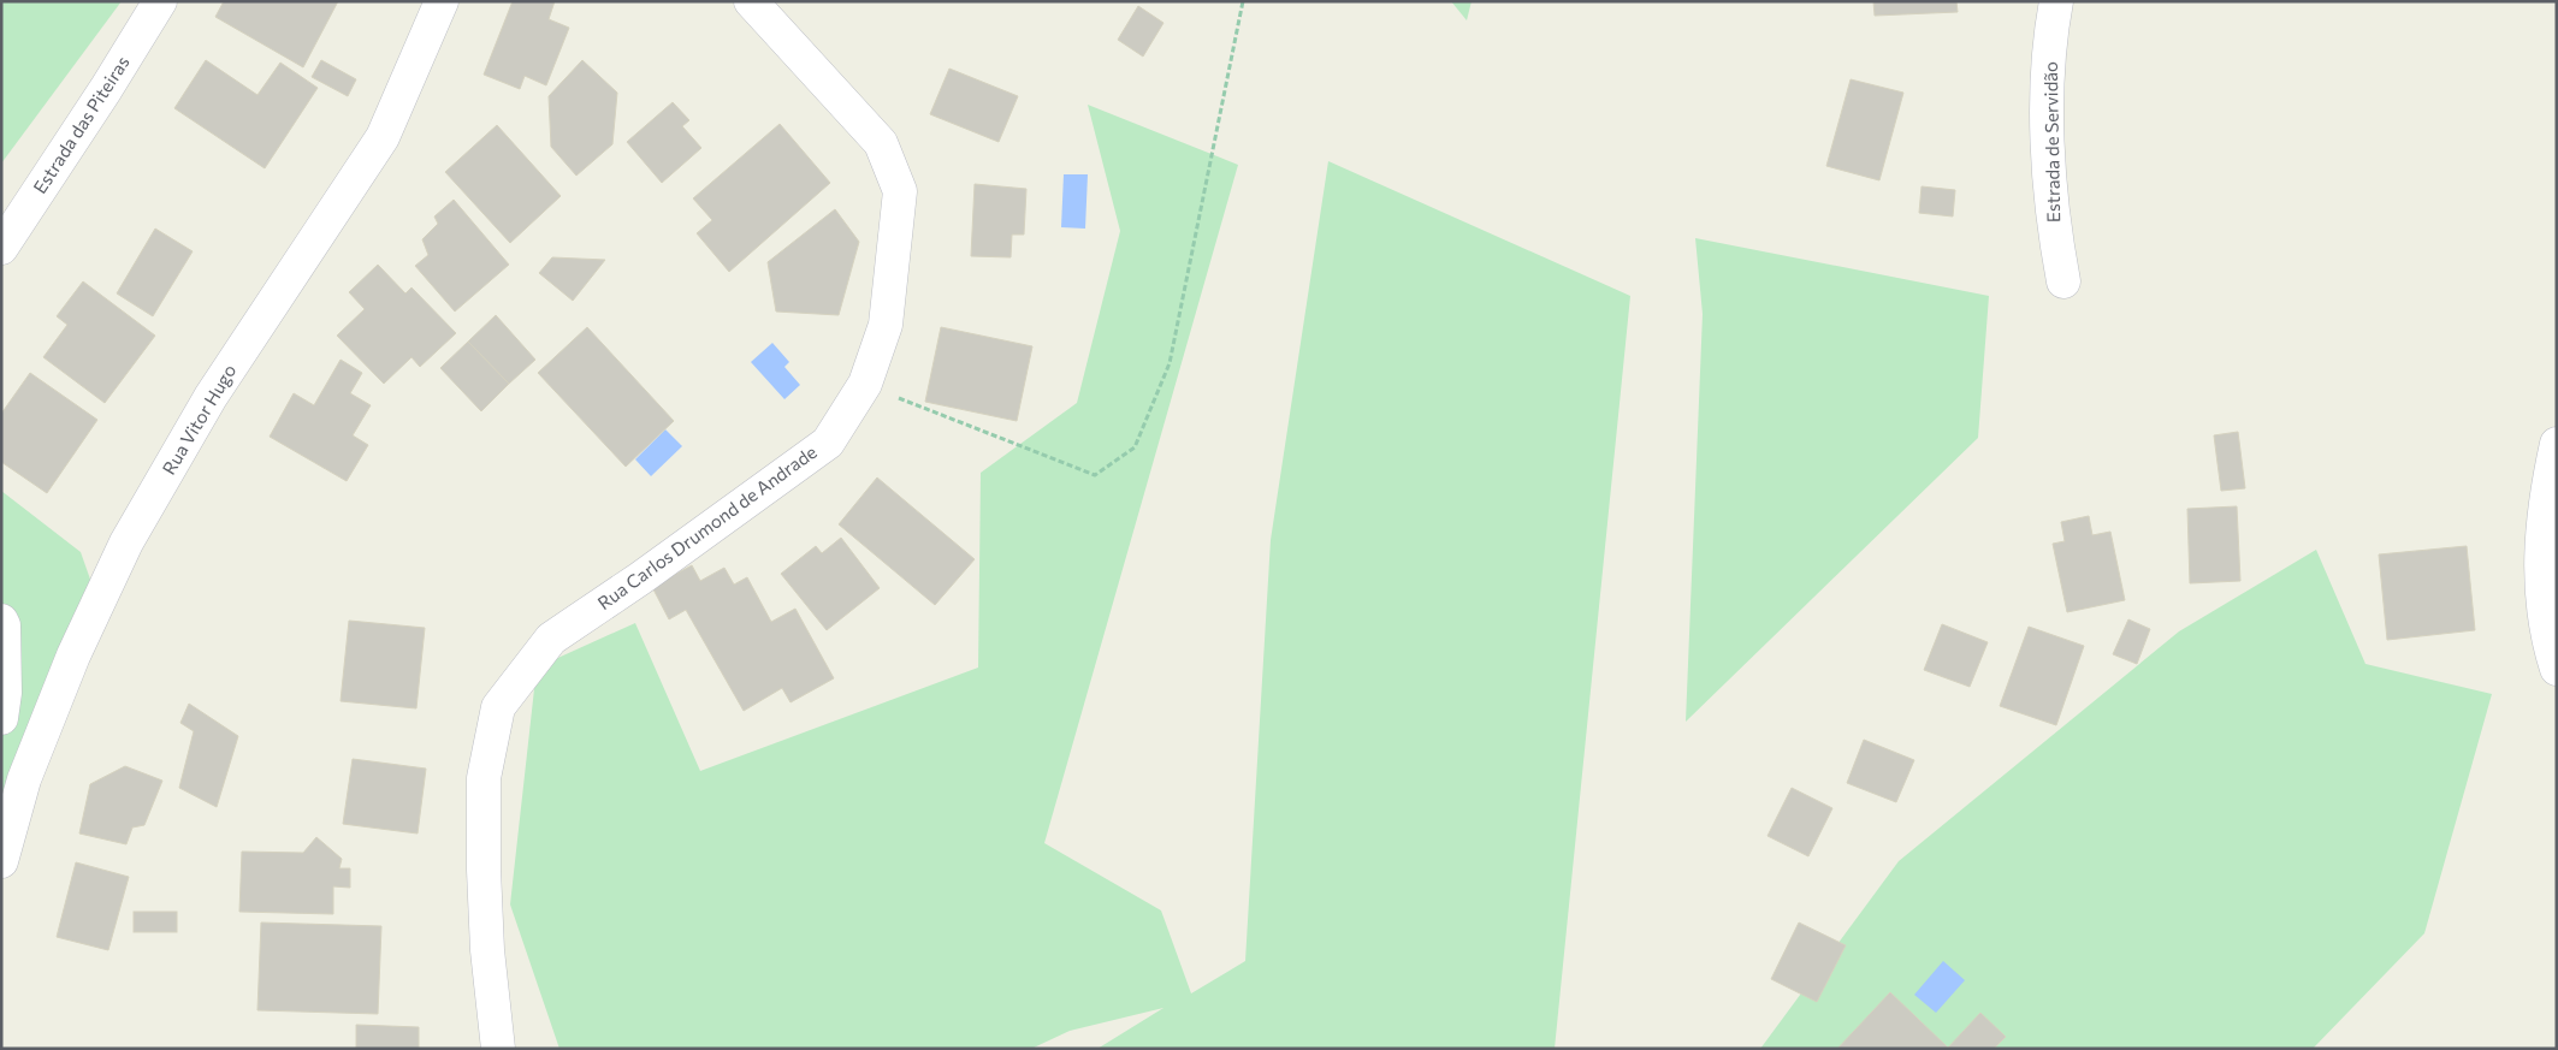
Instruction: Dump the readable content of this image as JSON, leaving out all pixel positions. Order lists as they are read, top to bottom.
{
  "streets": {
    "street": [
      "Estrada das Piteiras",
      "Estrada de Servidão",
      "Rua Vitor Hugo",
      "Rua Carlos Drumond de Andrade"
    ]
  }
}
